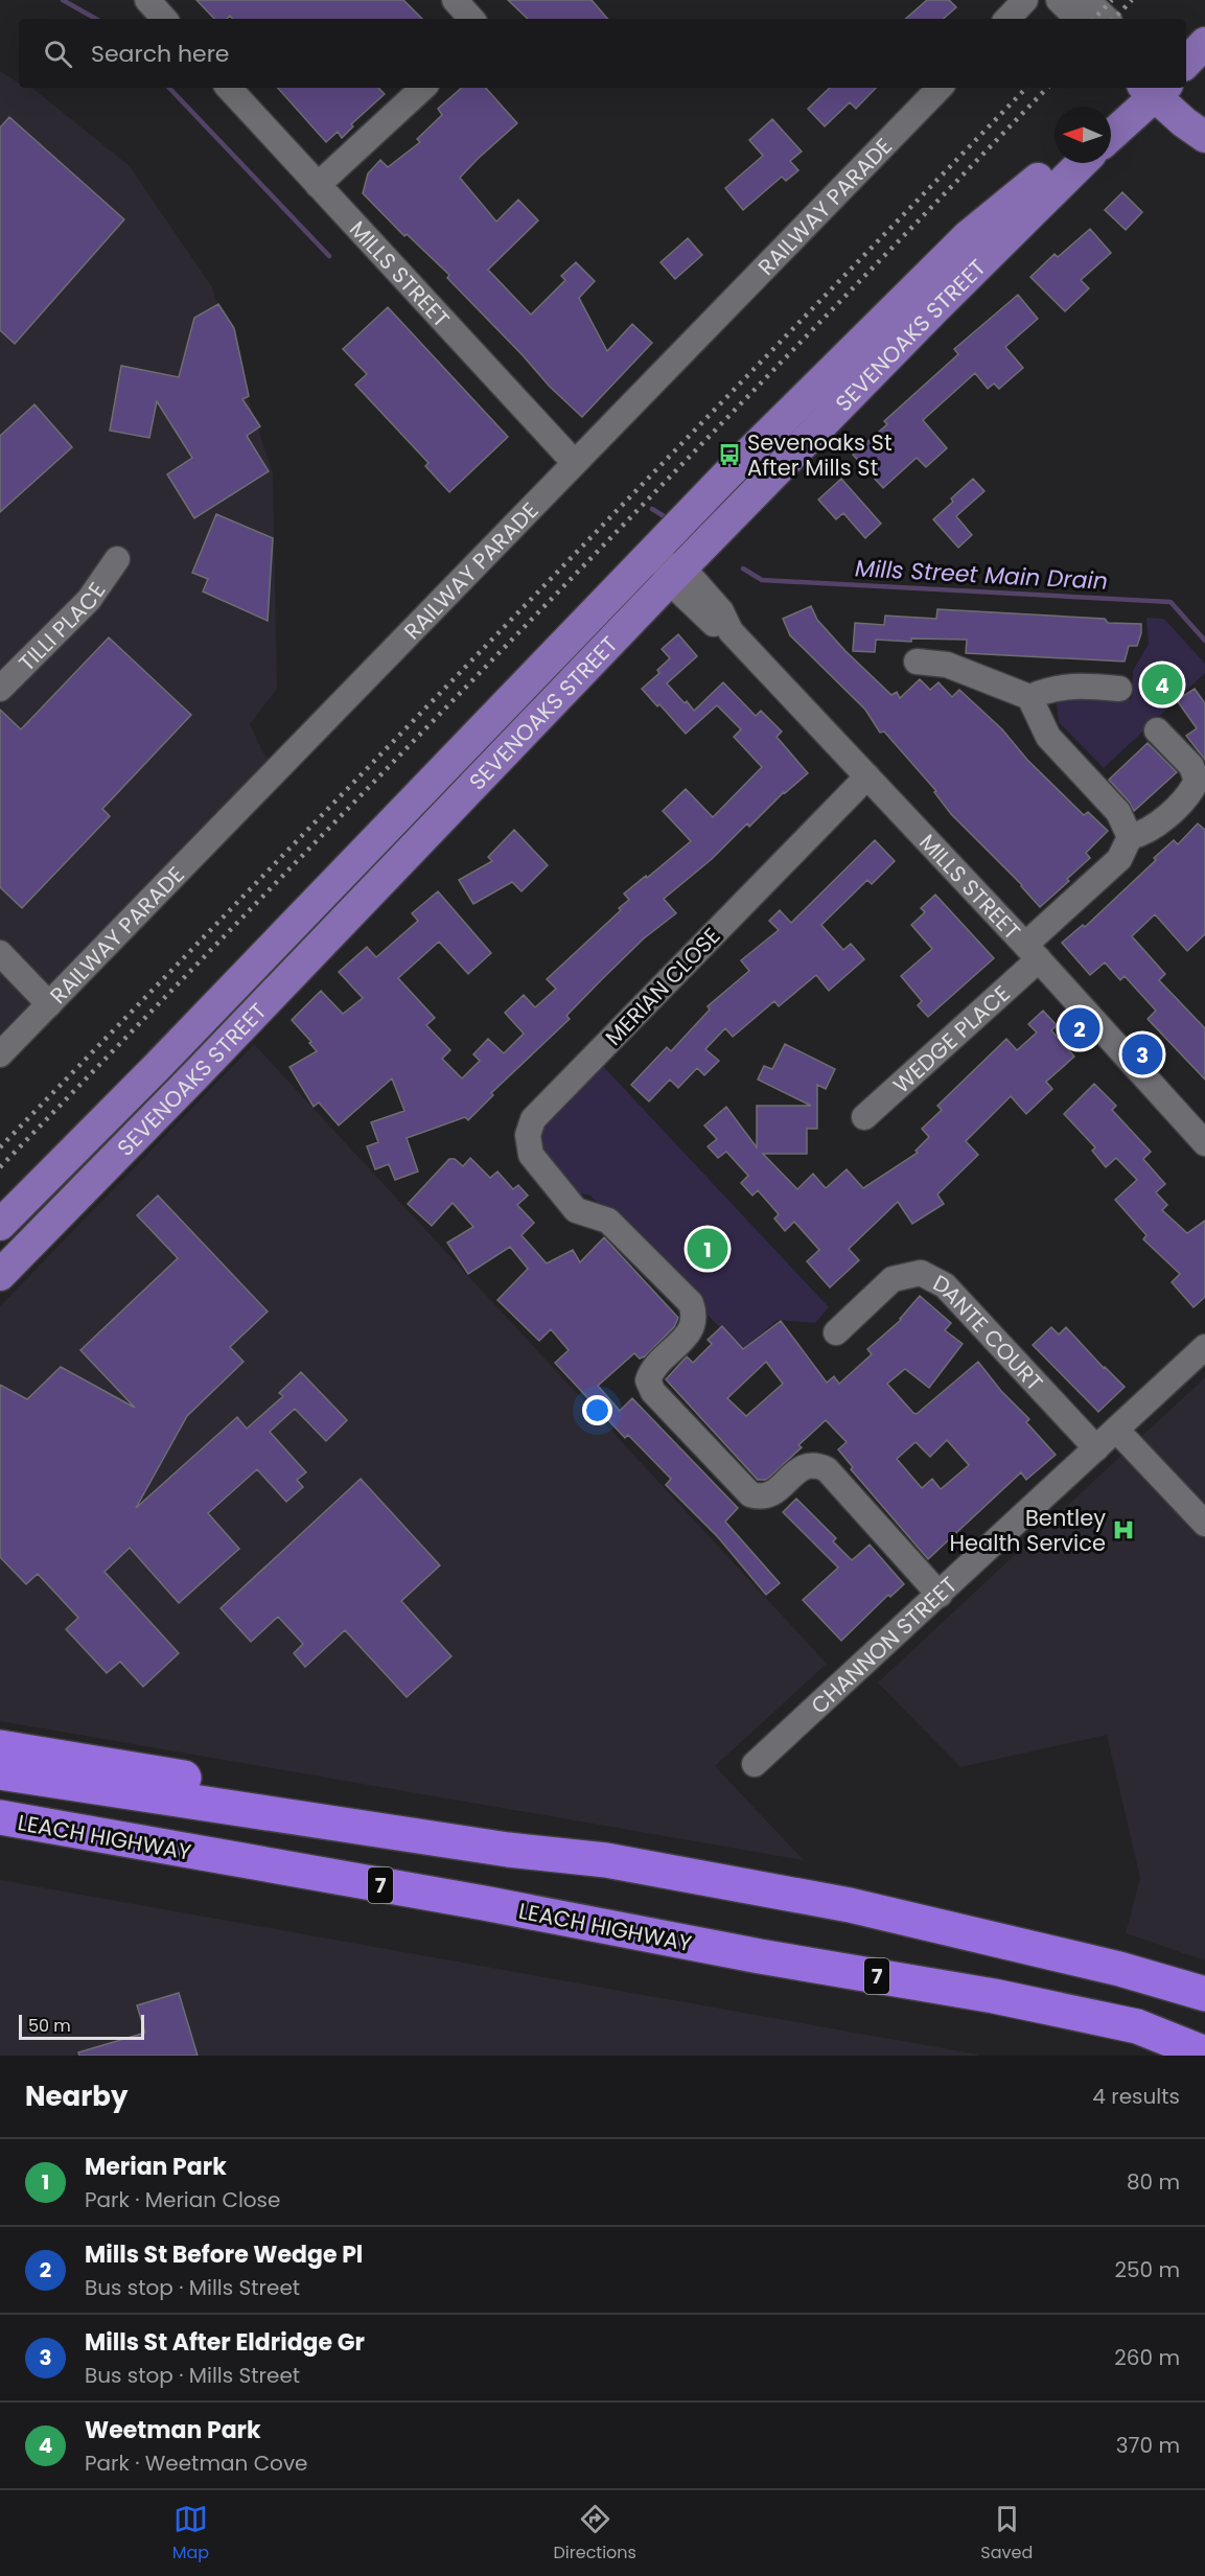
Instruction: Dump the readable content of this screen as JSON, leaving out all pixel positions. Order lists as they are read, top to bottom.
{
  "streets": {
    "highway": ["LEACH HIGHWAY", "7"],
    "main road": ["SEVENOAKS STREET"],
    "street": [
      "RAILWAY PARADE",
      "MILLS STREET",
      "TILLI PLACE",
      "MERIAN CLOSE",
      "WEDGE PLACE",
      "DANTE COURT",
      "CHANNON STREET"
    ]
  },
  "crossings": [
    ["RAILWAY PARADE", "MILLS STREET"],
    ["MILLS STREET", "SEVENOAKS STREET"],
    ["MILLS STREET", "MERIAN CLOSE"],
    ["MILLS STREET", "WEDGE PLACE"],
    ["MERIAN CLOSE", "CHANNON STREET"],
    ["DANTE COURT", "CHANNON STREET"]
  ],
  "water": ["Mills Street Main Drain"],
  "places": {
    "bus stop": ["Sevenoaks St After Mills St"],
    "hospital": ["Bentley Health Service"]
  },
  "scale_bar": "50 m",
  "north": "left",
  "page": {
    "search": "Search here",
    "pins": [
      "4",
      "2",
      "3",
      "1"
    ],
    "scale": "50 m",
    "heading": ["Nearby", "4 results"],
    "list": [
      {
        "mark": "1",
        "name": "Merian Park",
        "note": "Park · Merian Close",
        "value": "80 m"
      },
      {
        "mark": "2",
        "name": "Mills St Before Wedge Pl",
        "note": "Bus stop · Mills Street",
        "value": "250 m"
      },
      {
        "mark": "3",
        "name": "Mills St After Eldridge Gr",
        "note": "Bus stop · Mills Street",
        "value": "260 m"
      },
      {
        "mark": "4",
        "name": "Weetman Park",
        "note": "Park · Weetman Cove",
        "value": "370 m"
      }
    ],
    "nav": ["Map", "Directions", "Saved"]
  }
}
